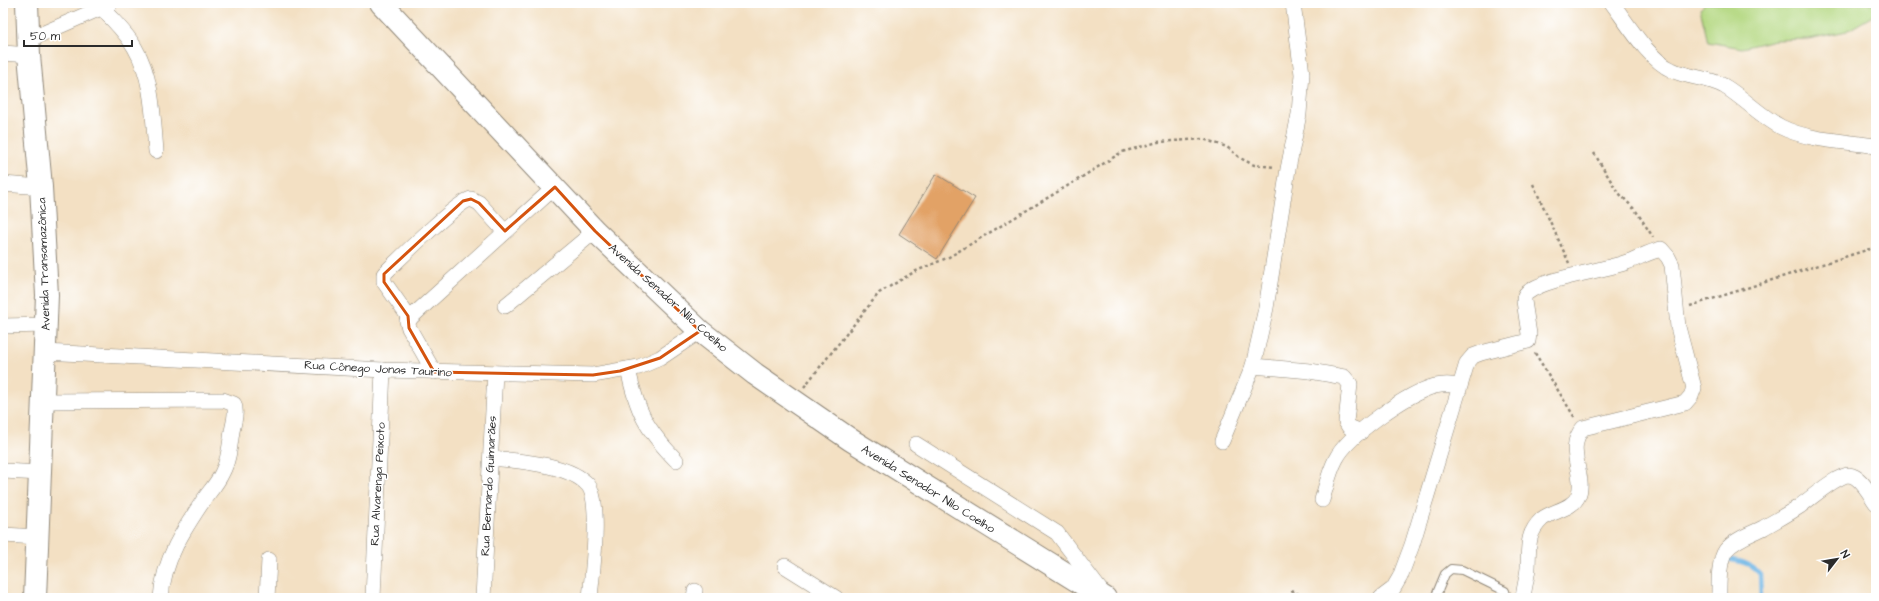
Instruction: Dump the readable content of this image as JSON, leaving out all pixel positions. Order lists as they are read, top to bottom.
{
  "streets": {
    "main road": ["Avenida Transamazônica", "Avenida Senador Nilo Coelho"],
    "street": ["Rua Cônego Jonas Taurino", "Rua Alvarenga Peixoto", "Rua Bernardo Guimarães"]
  },
  "crossings": [
    ["Avenida Transamazônica", "Rua Cônego Jonas Taurino"],
    ["Avenida Senador Nilo Coelho", "Rua Cônego Jonas Taurino"],
    ["Rua Cônego Jonas Taurino", "Rua Alvarenga Peixoto"],
    ["Rua Cônego Jonas Taurino", "Rua Bernardo Guimarães"]
  ],
  "scale_bar": "50 m",
  "north": "top right"
}
